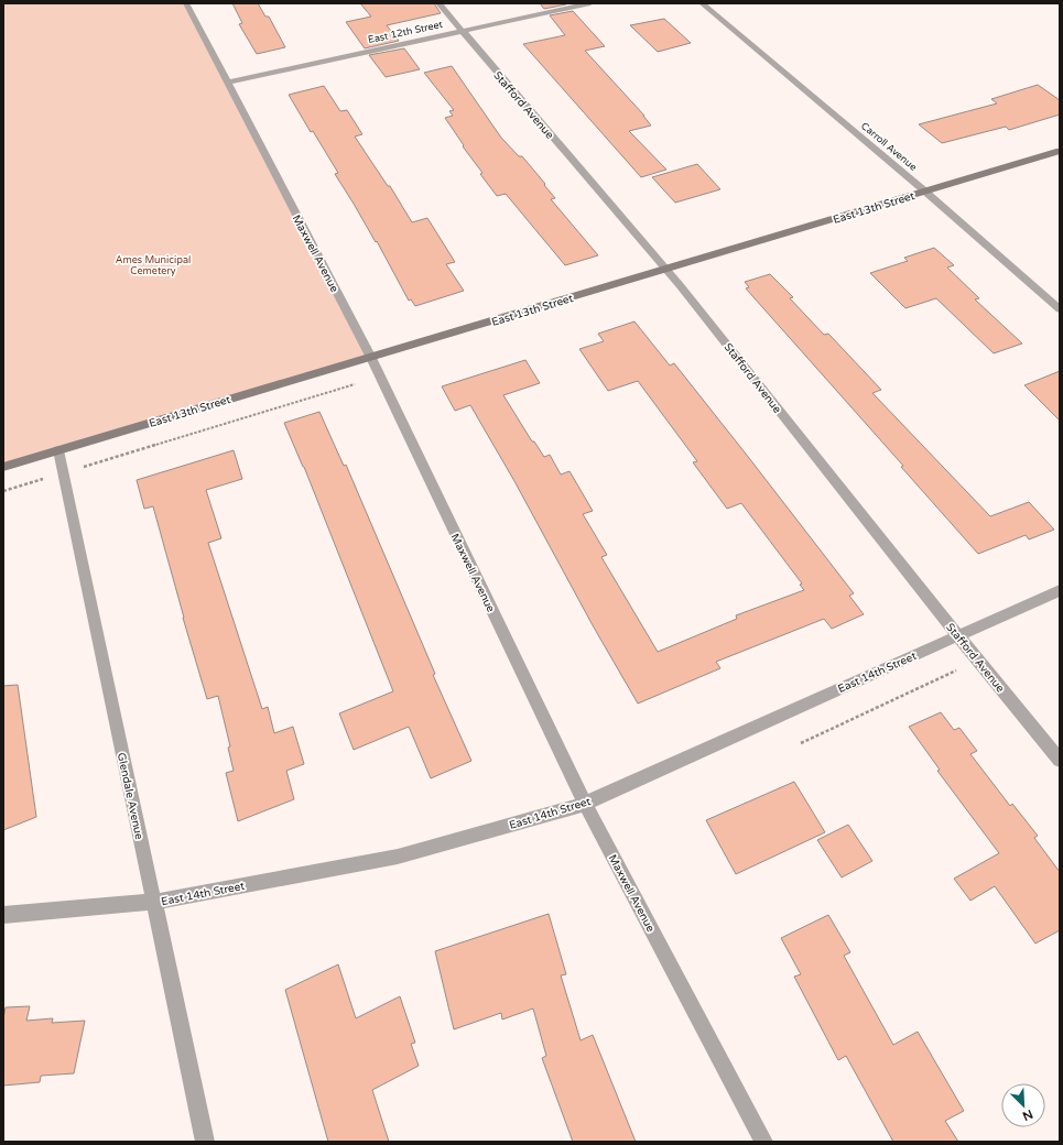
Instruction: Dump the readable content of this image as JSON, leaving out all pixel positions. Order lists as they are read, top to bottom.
{
  "streets": {
    "main road": ["East 13th Street"],
    "street": [
      "East 12th Street",
      "Stafford Avenue",
      "Carroll Avenue",
      "Maxwell Avenue",
      "East 14th Street",
      "Glendale Avenue"
    ]
  },
  "crossings": [
    ["East 12th Street", "Stafford Avenue"],
    ["East 12th Street", "Maxwell Avenue"],
    ["Stafford Avenue", "East 13th Street"],
    ["Stafford Avenue", "East 14th Street"],
    ["Carroll Avenue", "East 13th Street"],
    ["East 13th Street", "Maxwell Avenue"],
    ["East 13th Street", "Glendale Avenue"],
    ["Maxwell Avenue", "East 14th Street"],
    ["East 14th Street", "Glendale Avenue"]
  ],
  "parks": ["Ames Municipal Cemetery"],
  "north": "bottom right"
}
